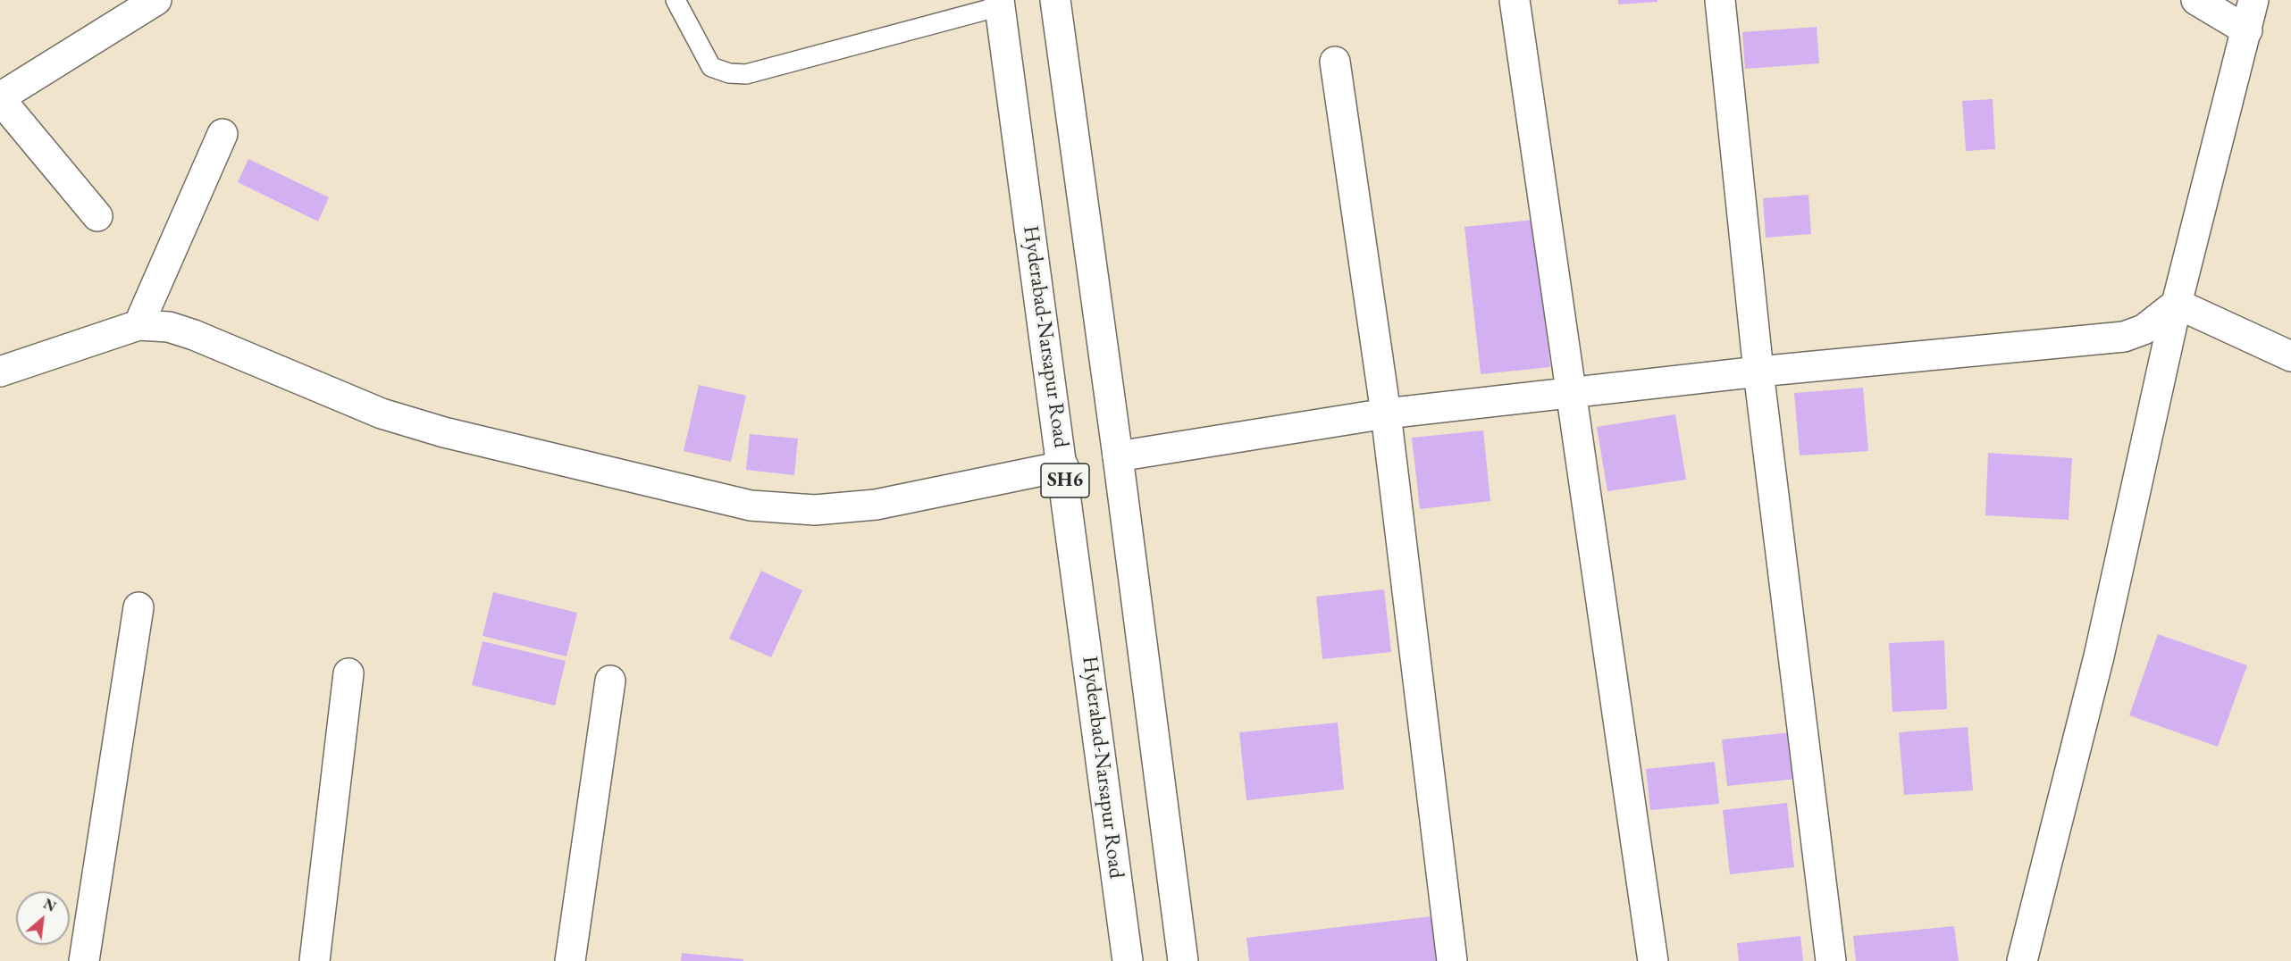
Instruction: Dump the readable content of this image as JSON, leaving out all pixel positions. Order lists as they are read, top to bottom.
{
  "streets": {
    "street": ["Hyderabad-Narsapur Road", "SH6"]
  },
  "north": "top right"
}
